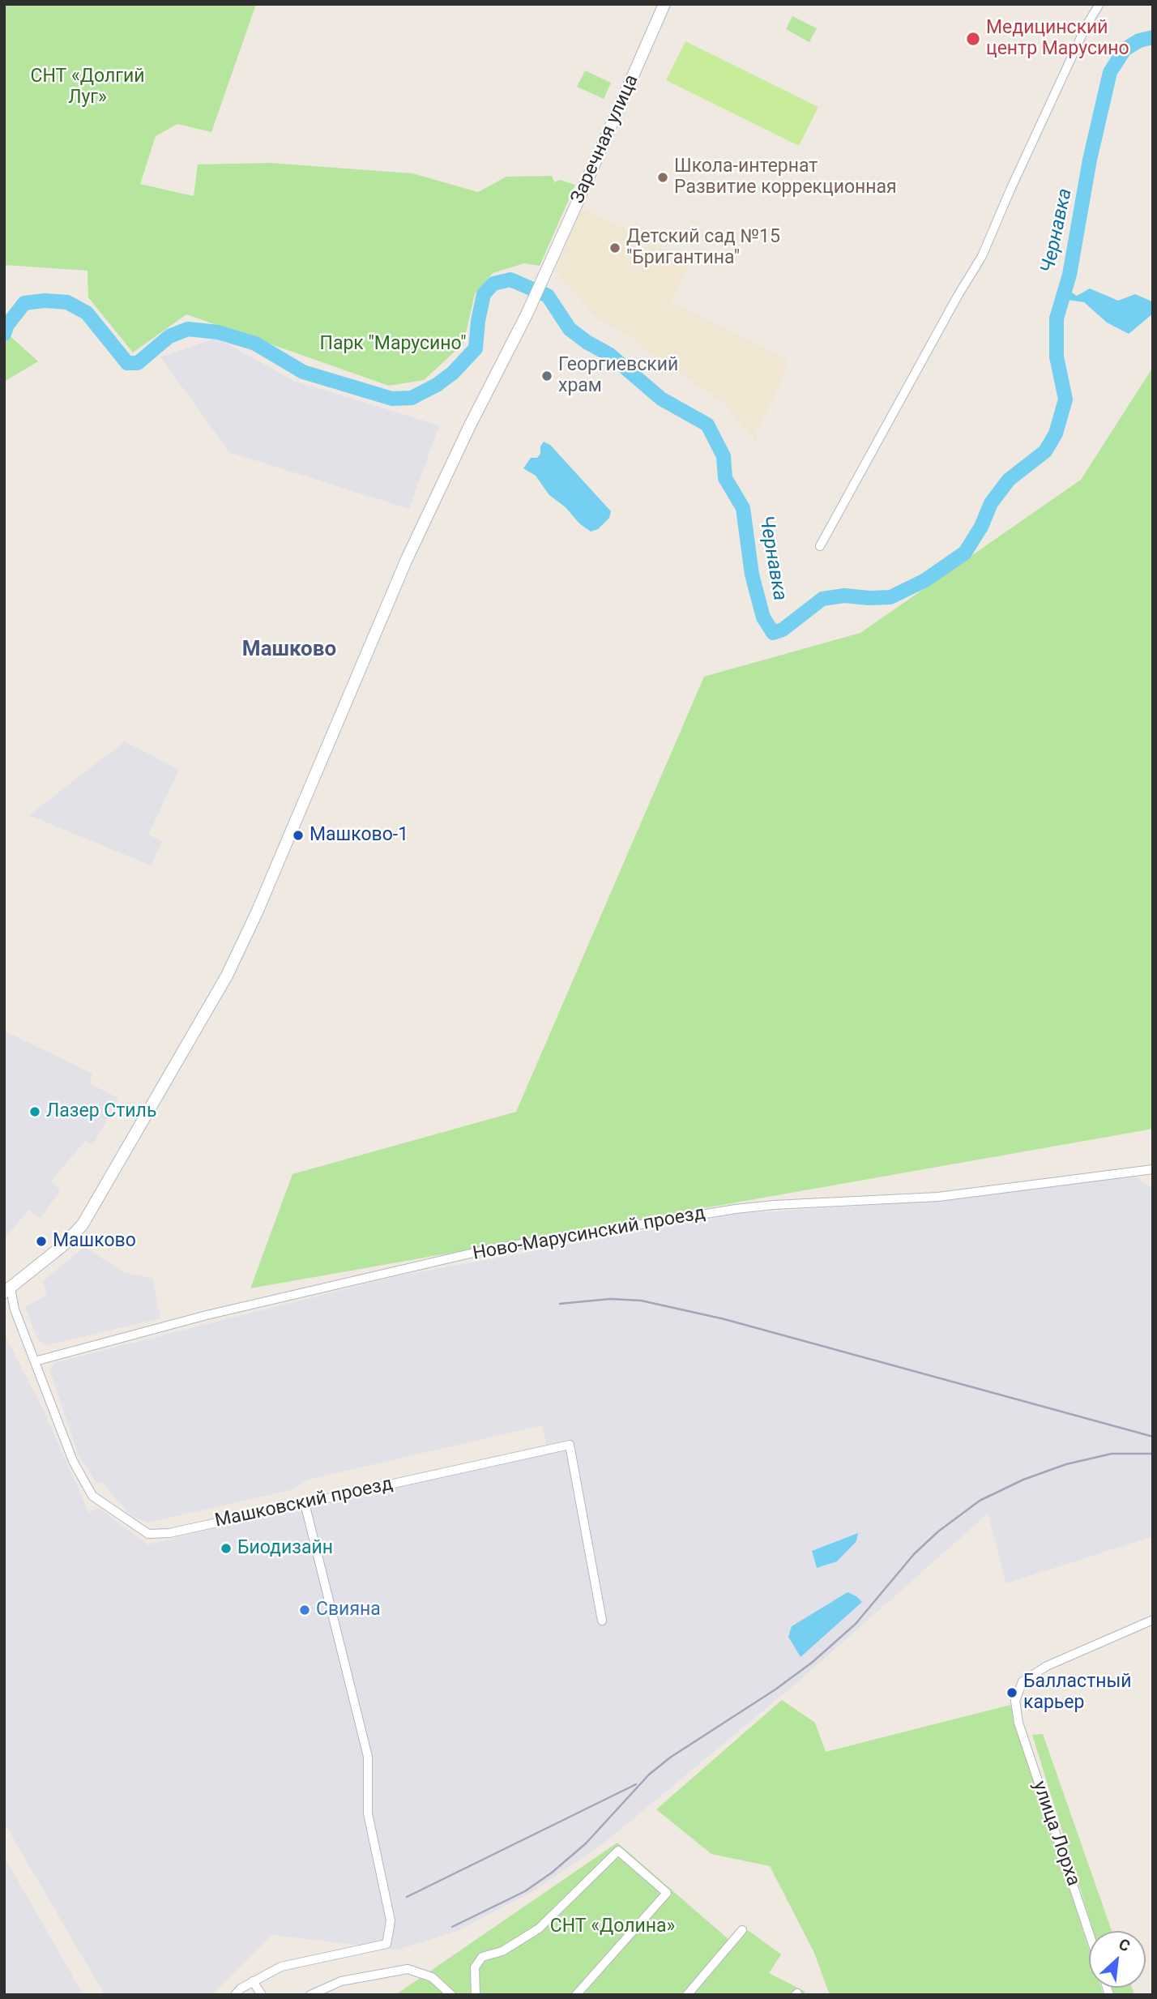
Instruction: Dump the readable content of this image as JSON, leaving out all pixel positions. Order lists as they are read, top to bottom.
{
  "streets": {
    "street": [
      "Заречная улица",
      "Ново-Марусинский проезд",
      "Машковский проезд",
      "улица Лорха"
    ]
  },
  "crossings": [
    ["Заречная улица", "Машковский проезд"],
    ["Ново-Марусинский проезд", "Машковский проезд"]
  ],
  "districts": ["Машково"],
  "water": ["Чернавка"],
  "parks": ["СНТ «Долгий Луг»", "Парк \"Марусино\"", "СНТ «Долина»"],
  "places": [
    "Медицинский центр Марусино",
    "Школа-интернат Развитие коррекционная",
    "Детский сад №15 \"Бригантина\"",
    "Георгиевский храм",
    "Машково-1",
    "Лазер Стиль",
    "Машково",
    "Биодизайн",
    "Свияна",
    "Балластный карьер"
  ],
  "north": "top right"
}
